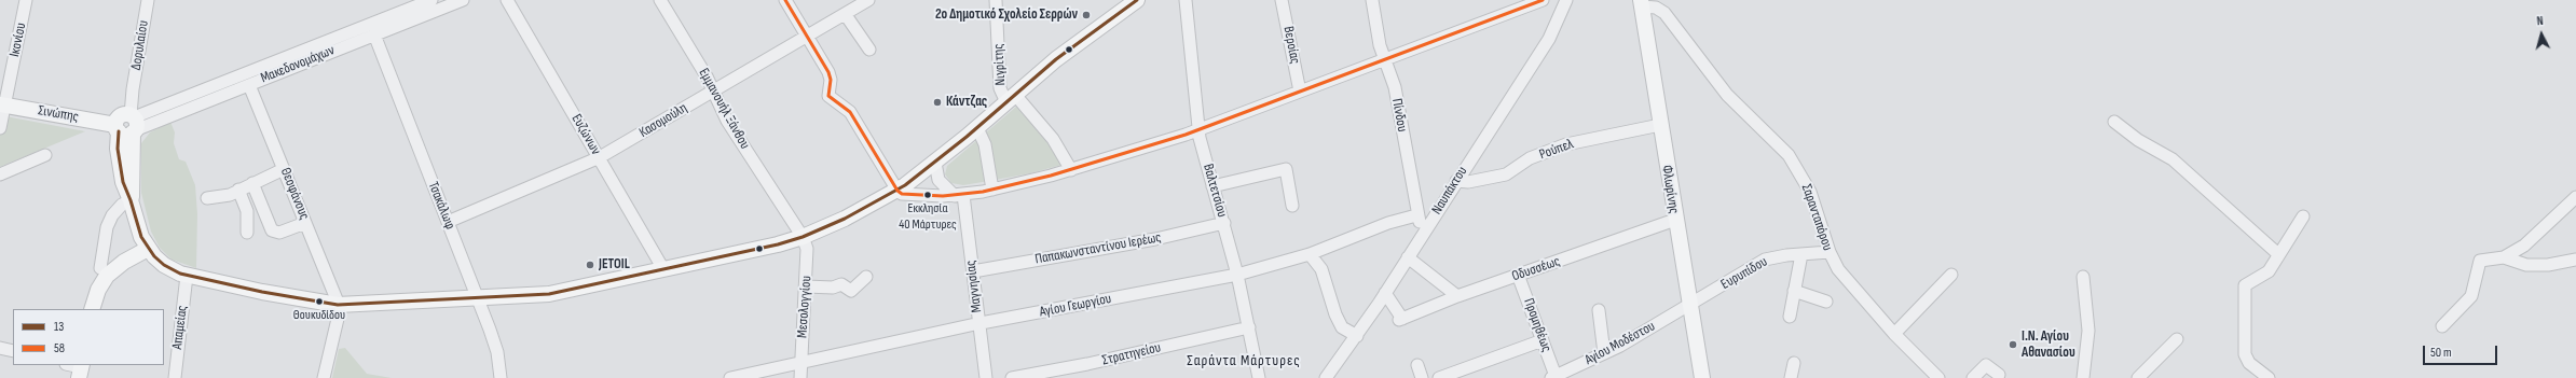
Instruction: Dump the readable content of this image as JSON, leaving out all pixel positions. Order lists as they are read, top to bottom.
{
  "streets": {
    "main road": ["Σινώπης", "Φλωρίνης"],
    "street": [
      "Ικονίου",
      "Δορυλαίου",
      "Βεροίας",
      "Μακεδονομάχων",
      "Νιγρίτης",
      "Εμμανουήλ Ξάνθου",
      "Πίνδου",
      "Κασομούλη",
      "Ευζώνων",
      "Ρούπελ",
      "Βαλτετσίου",
      "Ναυπάκτου",
      "Θεοφάνους",
      "Τσακάλωφ",
      "Σαρανταπόρου",
      "Παπακωνσταντίνου Ιερέως",
      "Οδυσσέως",
      "Ευρυπίδου",
      "Μαγνησίας",
      "Αγίου Γεωργίου",
      "Μεσολογγίου",
      "Προμηθέως",
      "Απαμείας",
      "Αγίου Μοδέστου",
      "Στρατηγείου"
    ]
  },
  "crossings": [
    ["Ικονίου", "Σινώπης"],
    ["Δορυλαίου", "Μακεδονομάχων"],
    ["Δορυλαίου", "Σινώπης"],
    ["Μακεδονομάχων", "Σινώπης"],
    ["Μακεδονομάχων", "Θεοφάνους"],
    ["Μακεδονομάχων", "Τσακάλωφ"],
    ["Εμμανουήλ Ξάνθου", "Κασομούλη"],
    ["Εμμανουήλ Ξάνθου", "Μεσολογγίου"],
    ["Πίνδου", "Ναυπάκτου"],
    ["Πίνδου", "Αγίου Γεωργίου"],
    ["Κασομούλη", "Ευζώνων"],
    ["Κασομούλη", "Τσακάλωφ"],
    ["Ρούπελ", "Φλωρίνης"],
    ["Ρούπελ", "Ναυπάκτου"],
    ["Φλωρίνης", "Σαρανταπόρου"],
    ["Φλωρίνης", "Οδυσσέως"],
    ["Φλωρίνης", "Ευρυπίδου"],
    ["Φλωρίνης", "Αγίου Μοδέστου"],
    ["Βαλτετσίου", "Παπακωνσταντίνου Ιερέως"],
    ["Βαλτετσίου", "Αγίου Γεωργίου"],
    ["Βαλτετσίου", "Στρατηγείου"],
    ["Ναυπάκτου", "Οδυσσέως"],
    ["Σαρανταπόρου", "Ευρυπίδου"],
    ["Παπακωνσταντίνου Ιερέως", "Μαγνησίας"],
    ["Οδυσσέως", "Προμηθέως"],
    ["Ευρυπίδου", "Αγίου Μοδέστου"],
    ["Μαγνησίας", "Αγίου Γεωργίου"],
    ["Αγίου Γεωργίου", "Μεσολογγίου"],
    ["Προμηθέως", "Αγίου Μοδέστου"]
  ],
  "districts": ["Σαράντα Μάρτυρες"],
  "places": [
    "2ο Δημοτικό Σχολείο Σερρών",
    "Κάντζας",
    "Εκκλησία 40 Μάρτυρες",
    "JETOIL",
    "Θουκυδίδου",
    "Ι.Ν. Αγίου Αθανασίου"
  ],
  "lines": ["transit line 13", "transit line 58"],
  "legend": ["13", "58"],
  "scale_bar": "50 m",
  "north": "top"
}
